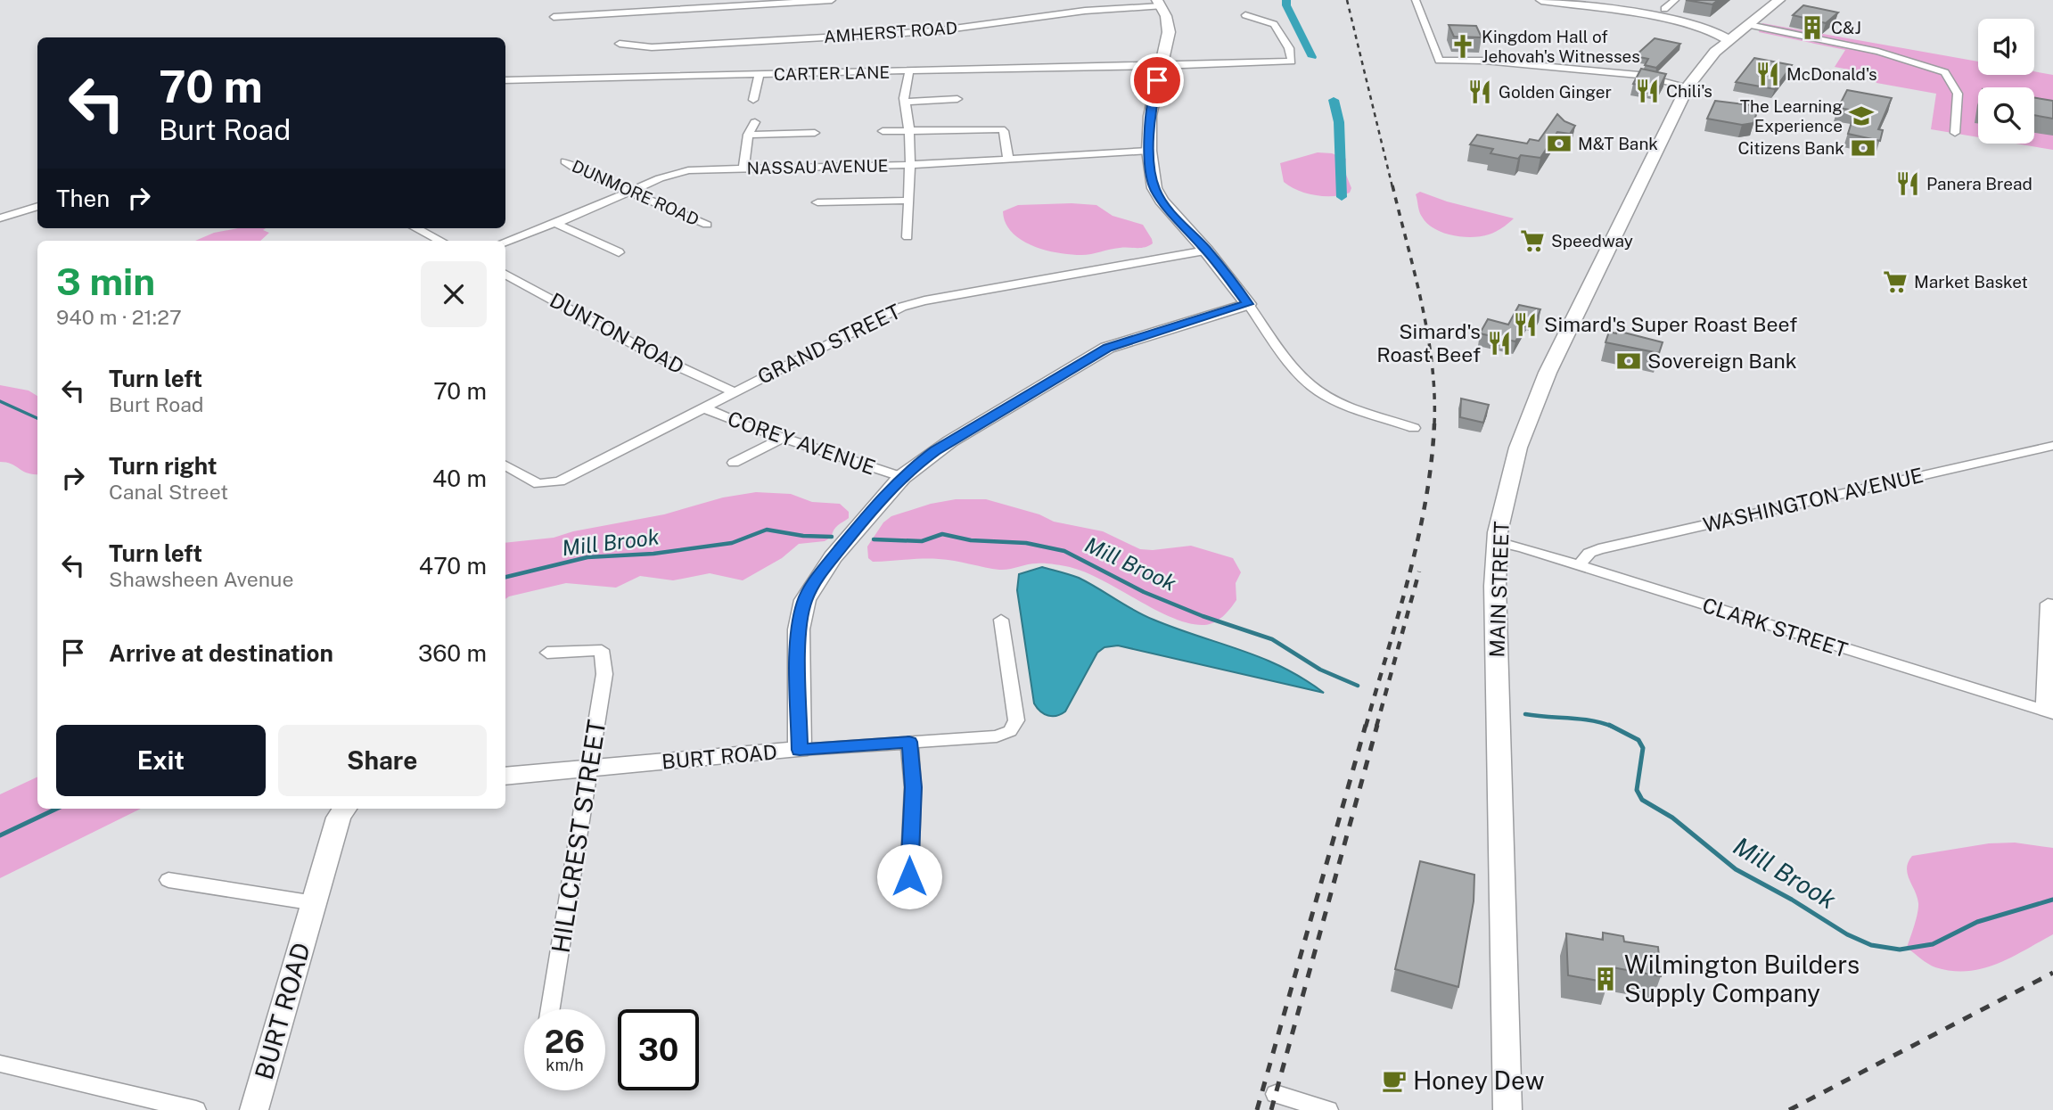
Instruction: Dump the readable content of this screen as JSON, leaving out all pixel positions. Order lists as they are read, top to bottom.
{
  "streets": {
    "main road": ["MAIN STREET", "BURT ROAD"],
    "street": [
      "AMHERST ROAD",
      "CARTER LANE",
      "NASSAU AVENUE",
      "DUNMORE ROAD",
      "DUNTON ROAD",
      "GRAND STREET",
      "COREY AVENUE",
      "WASHINGTON AVENUE",
      "CLARK STREET",
      "HILLCREST STREET"
    ]
  },
  "crossings": [
    ["NASSAU AVENUE", "DUNMORE ROAD"],
    ["DUNTON ROAD", "GRAND STREET"],
    ["GRAND STREET", "COREY AVENUE"],
    ["WASHINGTON AVENUE", "CLARK STREET"],
    ["MAIN STREET", "CLARK STREET"],
    ["BURT ROAD", "HILLCREST STREET"]
  ],
  "water": ["Mill Brook"],
  "places": {
    "building": ["C&J", "Wilmington Builders Supply Company"],
    "church": ["Kingdom Hall of Jehovah's Witnesses"],
    "restaurant": [
      "McDonald's",
      "Chili's",
      "Golden Ginger",
      "Panera Bread",
      "Simard's Super Roast Beef",
      "Simard's Roast Beef"
    ],
    "school or university": ["The Learning Experience"],
    "bank": ["M&T Bank", "Citizens Bank", "Sovereign Bank"],
    "supermarket": ["Speedway", "Market Basket"],
    "cafe": ["Honey Dew"]
  },
  "page": {
    "turn": ["70 m", "Burt Road"],
    "then": "Then",
    "heading": ["3 min", "940 m · 21:27"],
    "list": [
      {
        "name": "Turn left",
        "note": "Burt Road",
        "value": "70 m"
      },
      {
        "name": "Turn right",
        "note": "Canal Street",
        "value": "40 m"
      },
      {
        "name": "Turn left",
        "note": "Shawsheen Avenue",
        "value": "470 m"
      },
      {
        "name": "Arrive at destination",
        "value": "360 m"
      }
    ],
    "buttons": ["Exit", "Share"],
    "speed": "26 km/h",
    "limit": "30"
  }
}
